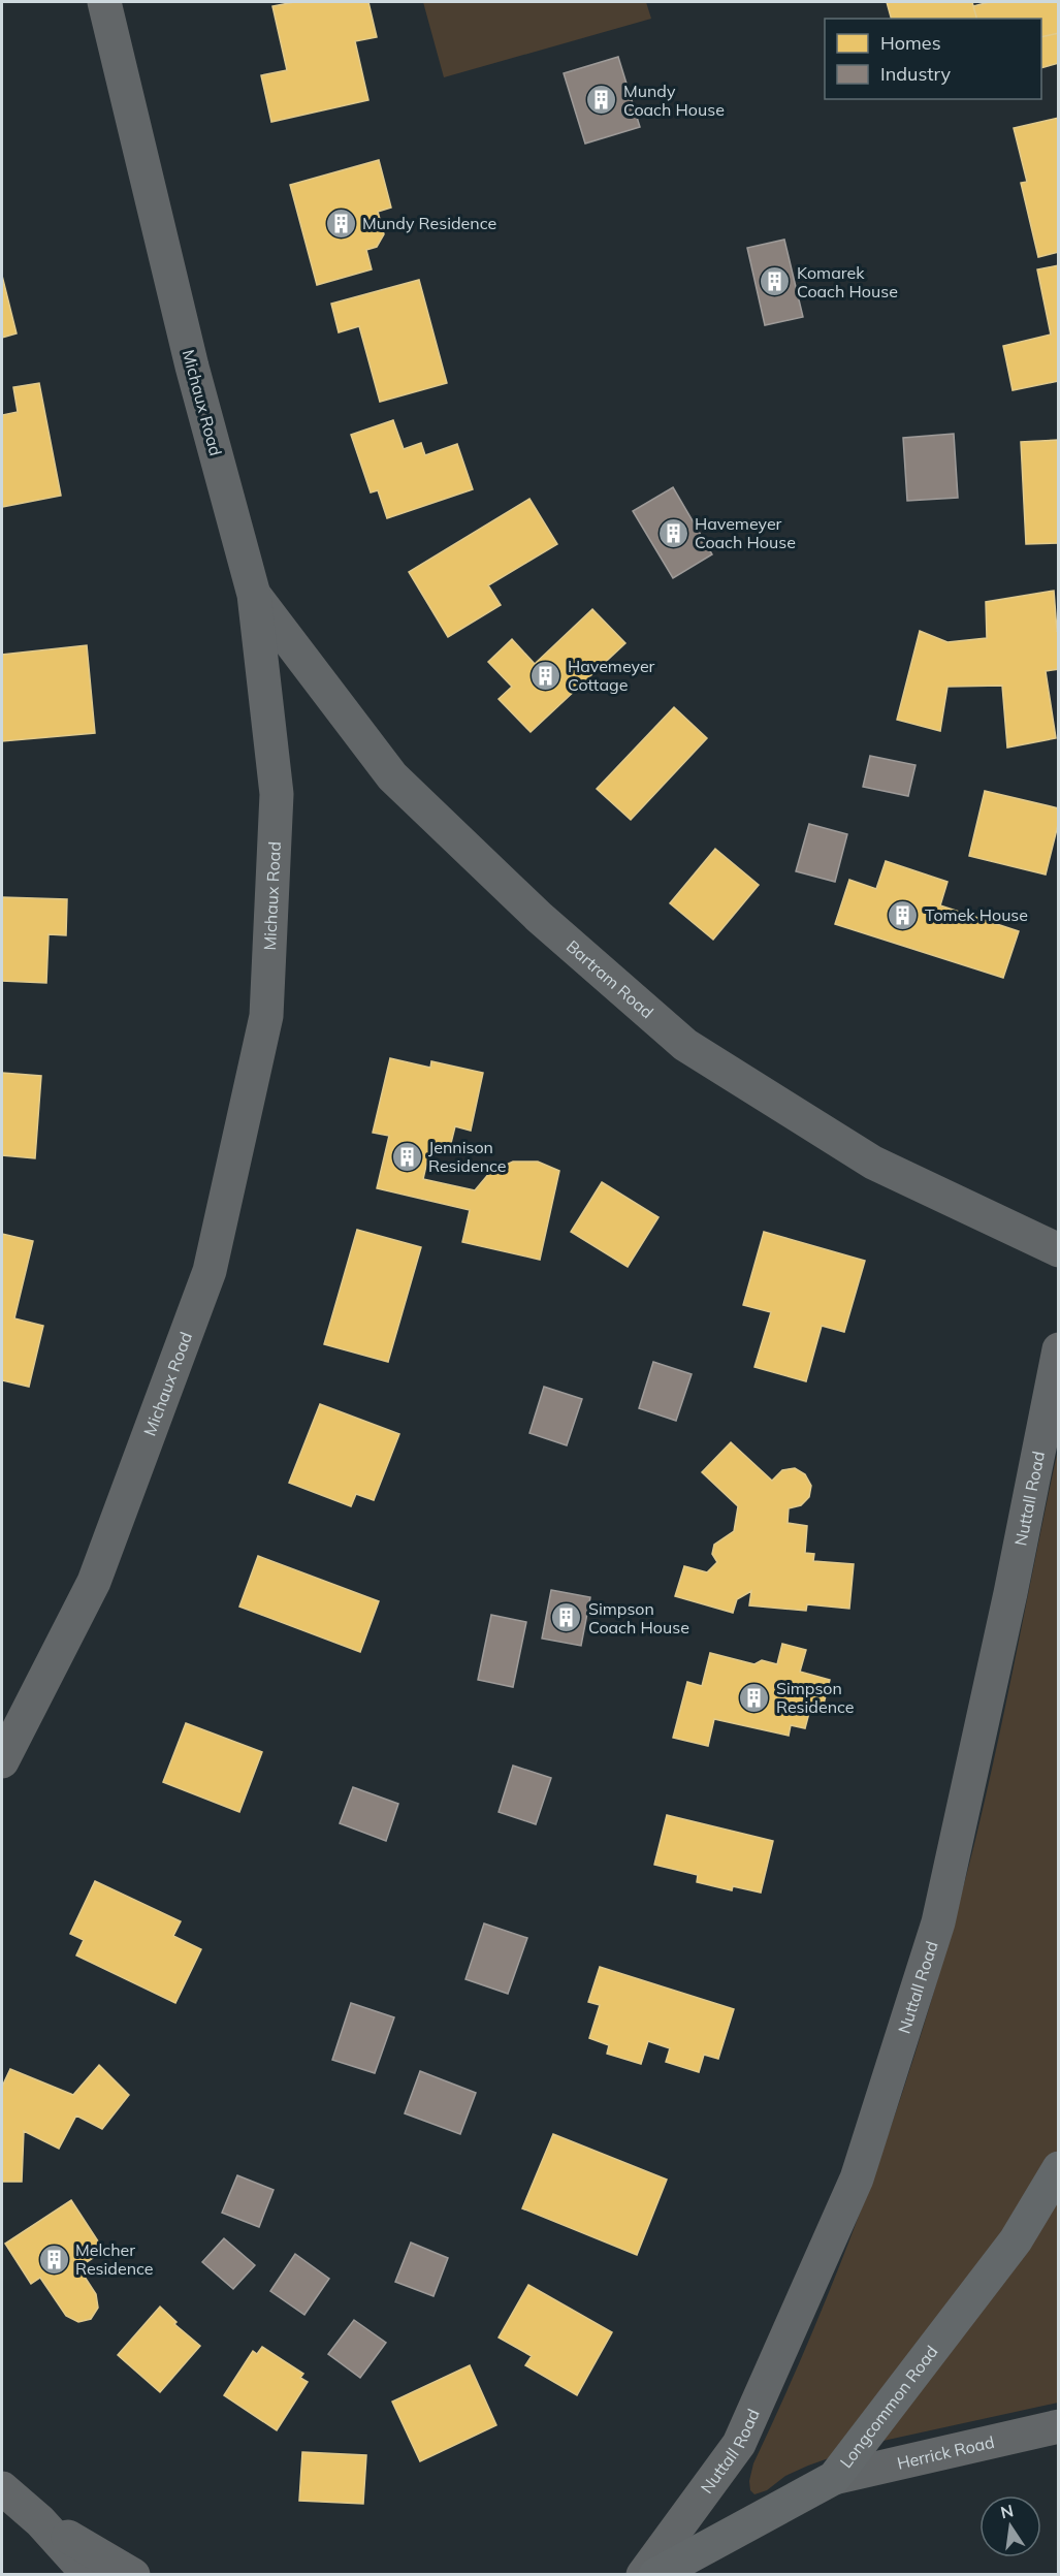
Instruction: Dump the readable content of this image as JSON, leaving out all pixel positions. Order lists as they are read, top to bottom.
{
  "streets": {
    "street": [
      "Michaux Road",
      "Bartram Road",
      "Nuttall Road",
      "Longcommon Road",
      "Herrick Road"
    ]
  },
  "crossings": [
    ["Michaux Road", "Bartram Road"],
    ["Longcommon Road", "Herrick Road"]
  ],
  "places": {
    "building": [
      "Mundy Coach House",
      "Mundy Residence",
      "Komarek Coach House",
      "Havemeyer Coach House",
      "Havemeyer Cottage",
      "Tomek House",
      "Jennison Residence",
      "Simpson Coach House",
      "Simpson Residence",
      "Melcher Residence"
    ]
  },
  "legend": ["Homes", "Industry"],
  "north": "top"
}
